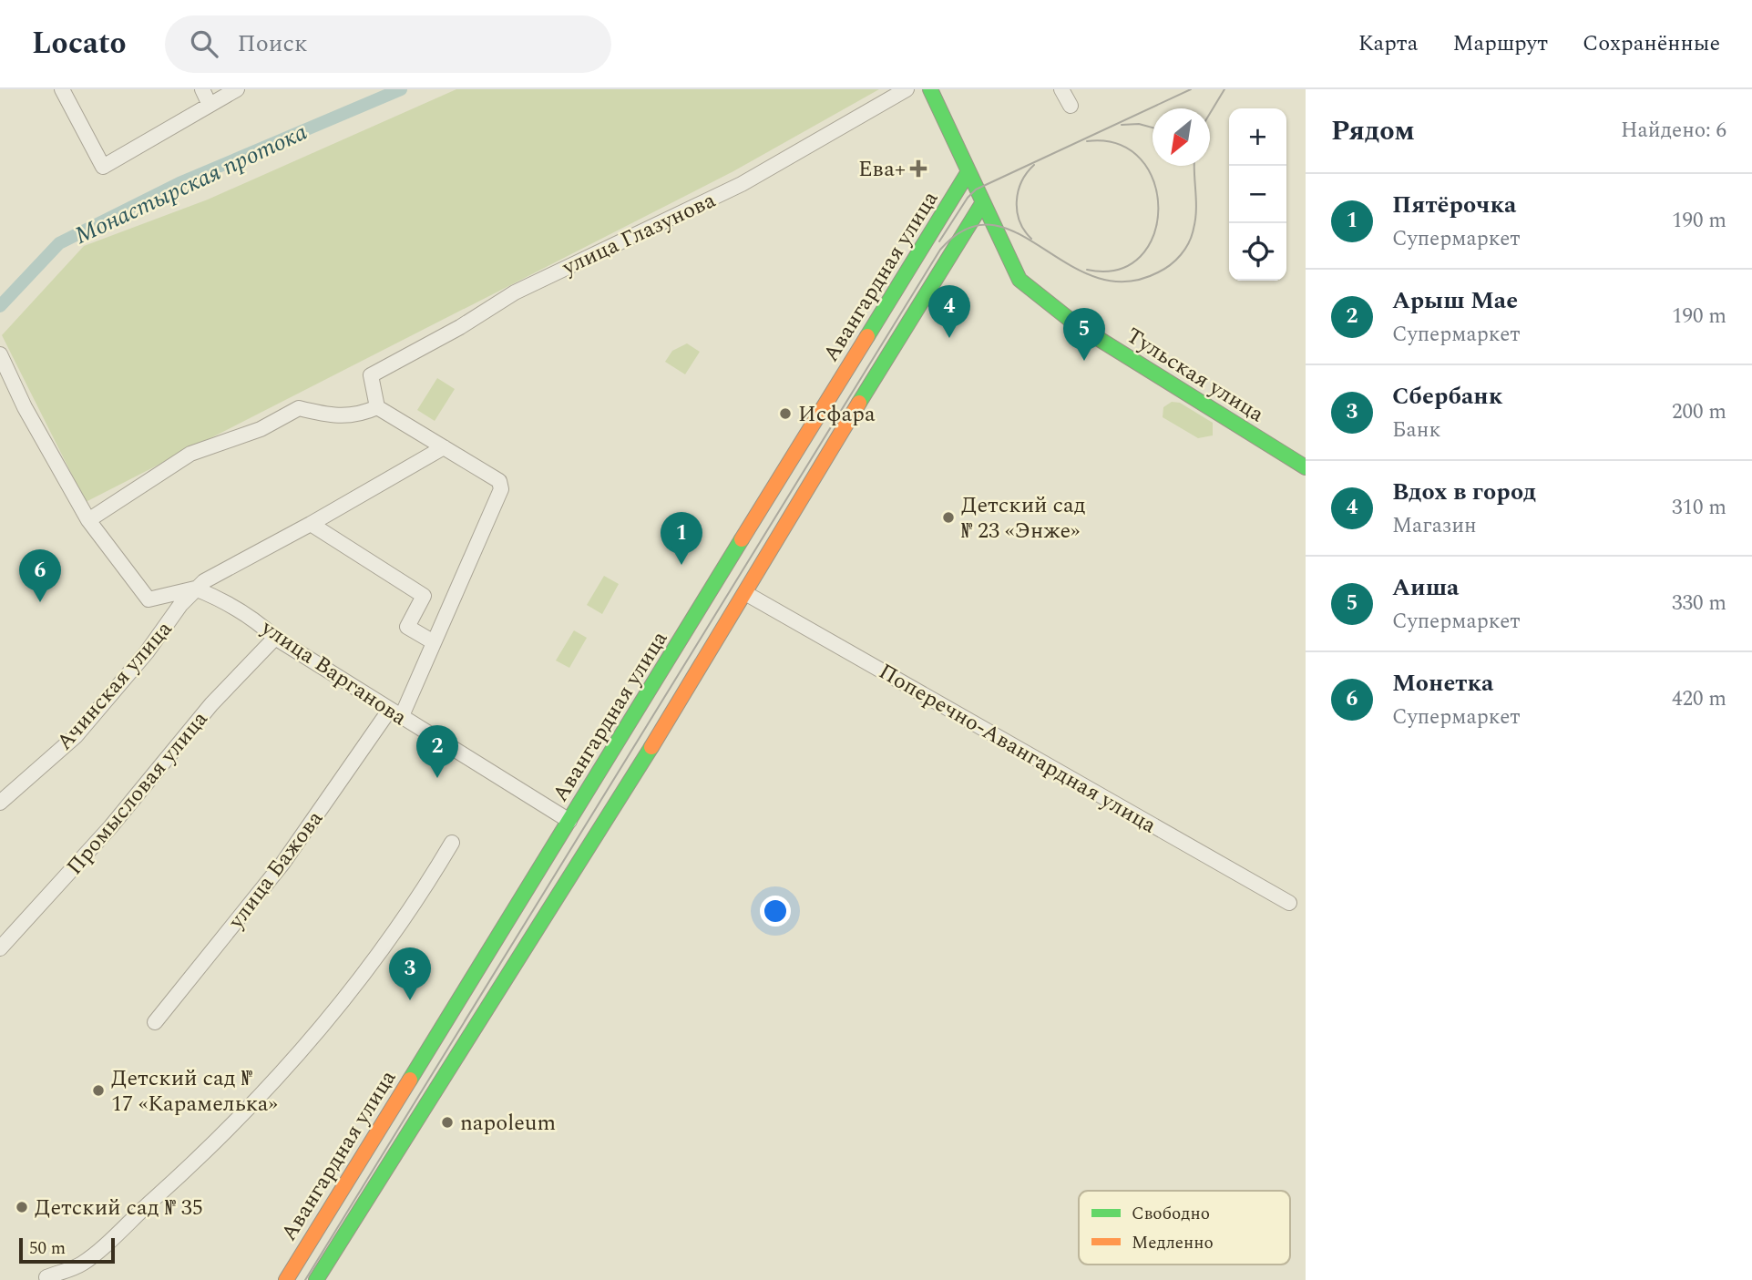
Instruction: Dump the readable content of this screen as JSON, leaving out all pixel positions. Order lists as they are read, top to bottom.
{
  "streets": {
    "main road": ["Авангардная улица", "Тульская улица"],
    "street": [
      "улица Глазунова",
      "улица Варганова",
      "Ачинская улица",
      "Поперечно-Авангардная улица",
      "Промысловая улица",
      "улица Бажова"
    ]
  },
  "crossings": [
    ["улица Глазунова", "улица Бажова"],
    ["Авангардная улица", "Тульская улица"],
    ["Авангардная улица", "улица Варганова"],
    ["Авангардная улица", "Поперечно-Авангардная улица"],
    ["улица Варганова", "Ачинская улица"],
    ["улица Варганова", "Промысловая улица"],
    ["улица Варганова", "улица Бажова"]
  ],
  "water": ["Монастырская протока"],
  "places": {
    "health": ["Ева+"],
    "other": [
      "Исфара",
      "Детский сад № 23 «Энже»",
      "Детский сад № 17 «Карамелька»",
      "napoleum",
      "Детский сад № 35"
    ]
  },
  "legend": ["Свободно", "Медленно"],
  "scale_bar": "50 m",
  "north": "bottom left",
  "page": {
    "header": "Locato",
    "search": "Поиск",
    "nav": ["Карта", "Маршрут", "Сохранённые"],
    "heading": ["Рядом", "Найдено: 6"],
    "map_buttons": ["+", "−"],
    "list": [
      {
        "mark": "1",
        "name": "Пятёрочка",
        "note": "Супермаркет",
        "value": "190 m"
      },
      {
        "mark": "2",
        "name": "Арыш Мае",
        "note": "Супермаркет",
        "value": "190 m"
      },
      {
        "mark": "3",
        "name": "Сбербанк",
        "note": "Банк",
        "value": "200 m"
      },
      {
        "mark": "4",
        "name": "Вдох в город",
        "note": "Магазин",
        "value": "310 m"
      },
      {
        "mark": "5",
        "name": "Аиша",
        "note": "Супермаркет",
        "value": "330 m"
      },
      {
        "mark": "6",
        "name": "Монетка",
        "note": "Супермаркет",
        "value": "420 m"
      }
    ],
    "pins": [
      "4",
      "5",
      "1",
      "6",
      "2",
      "3"
    ],
    "scale": "50 m"
  }
}
